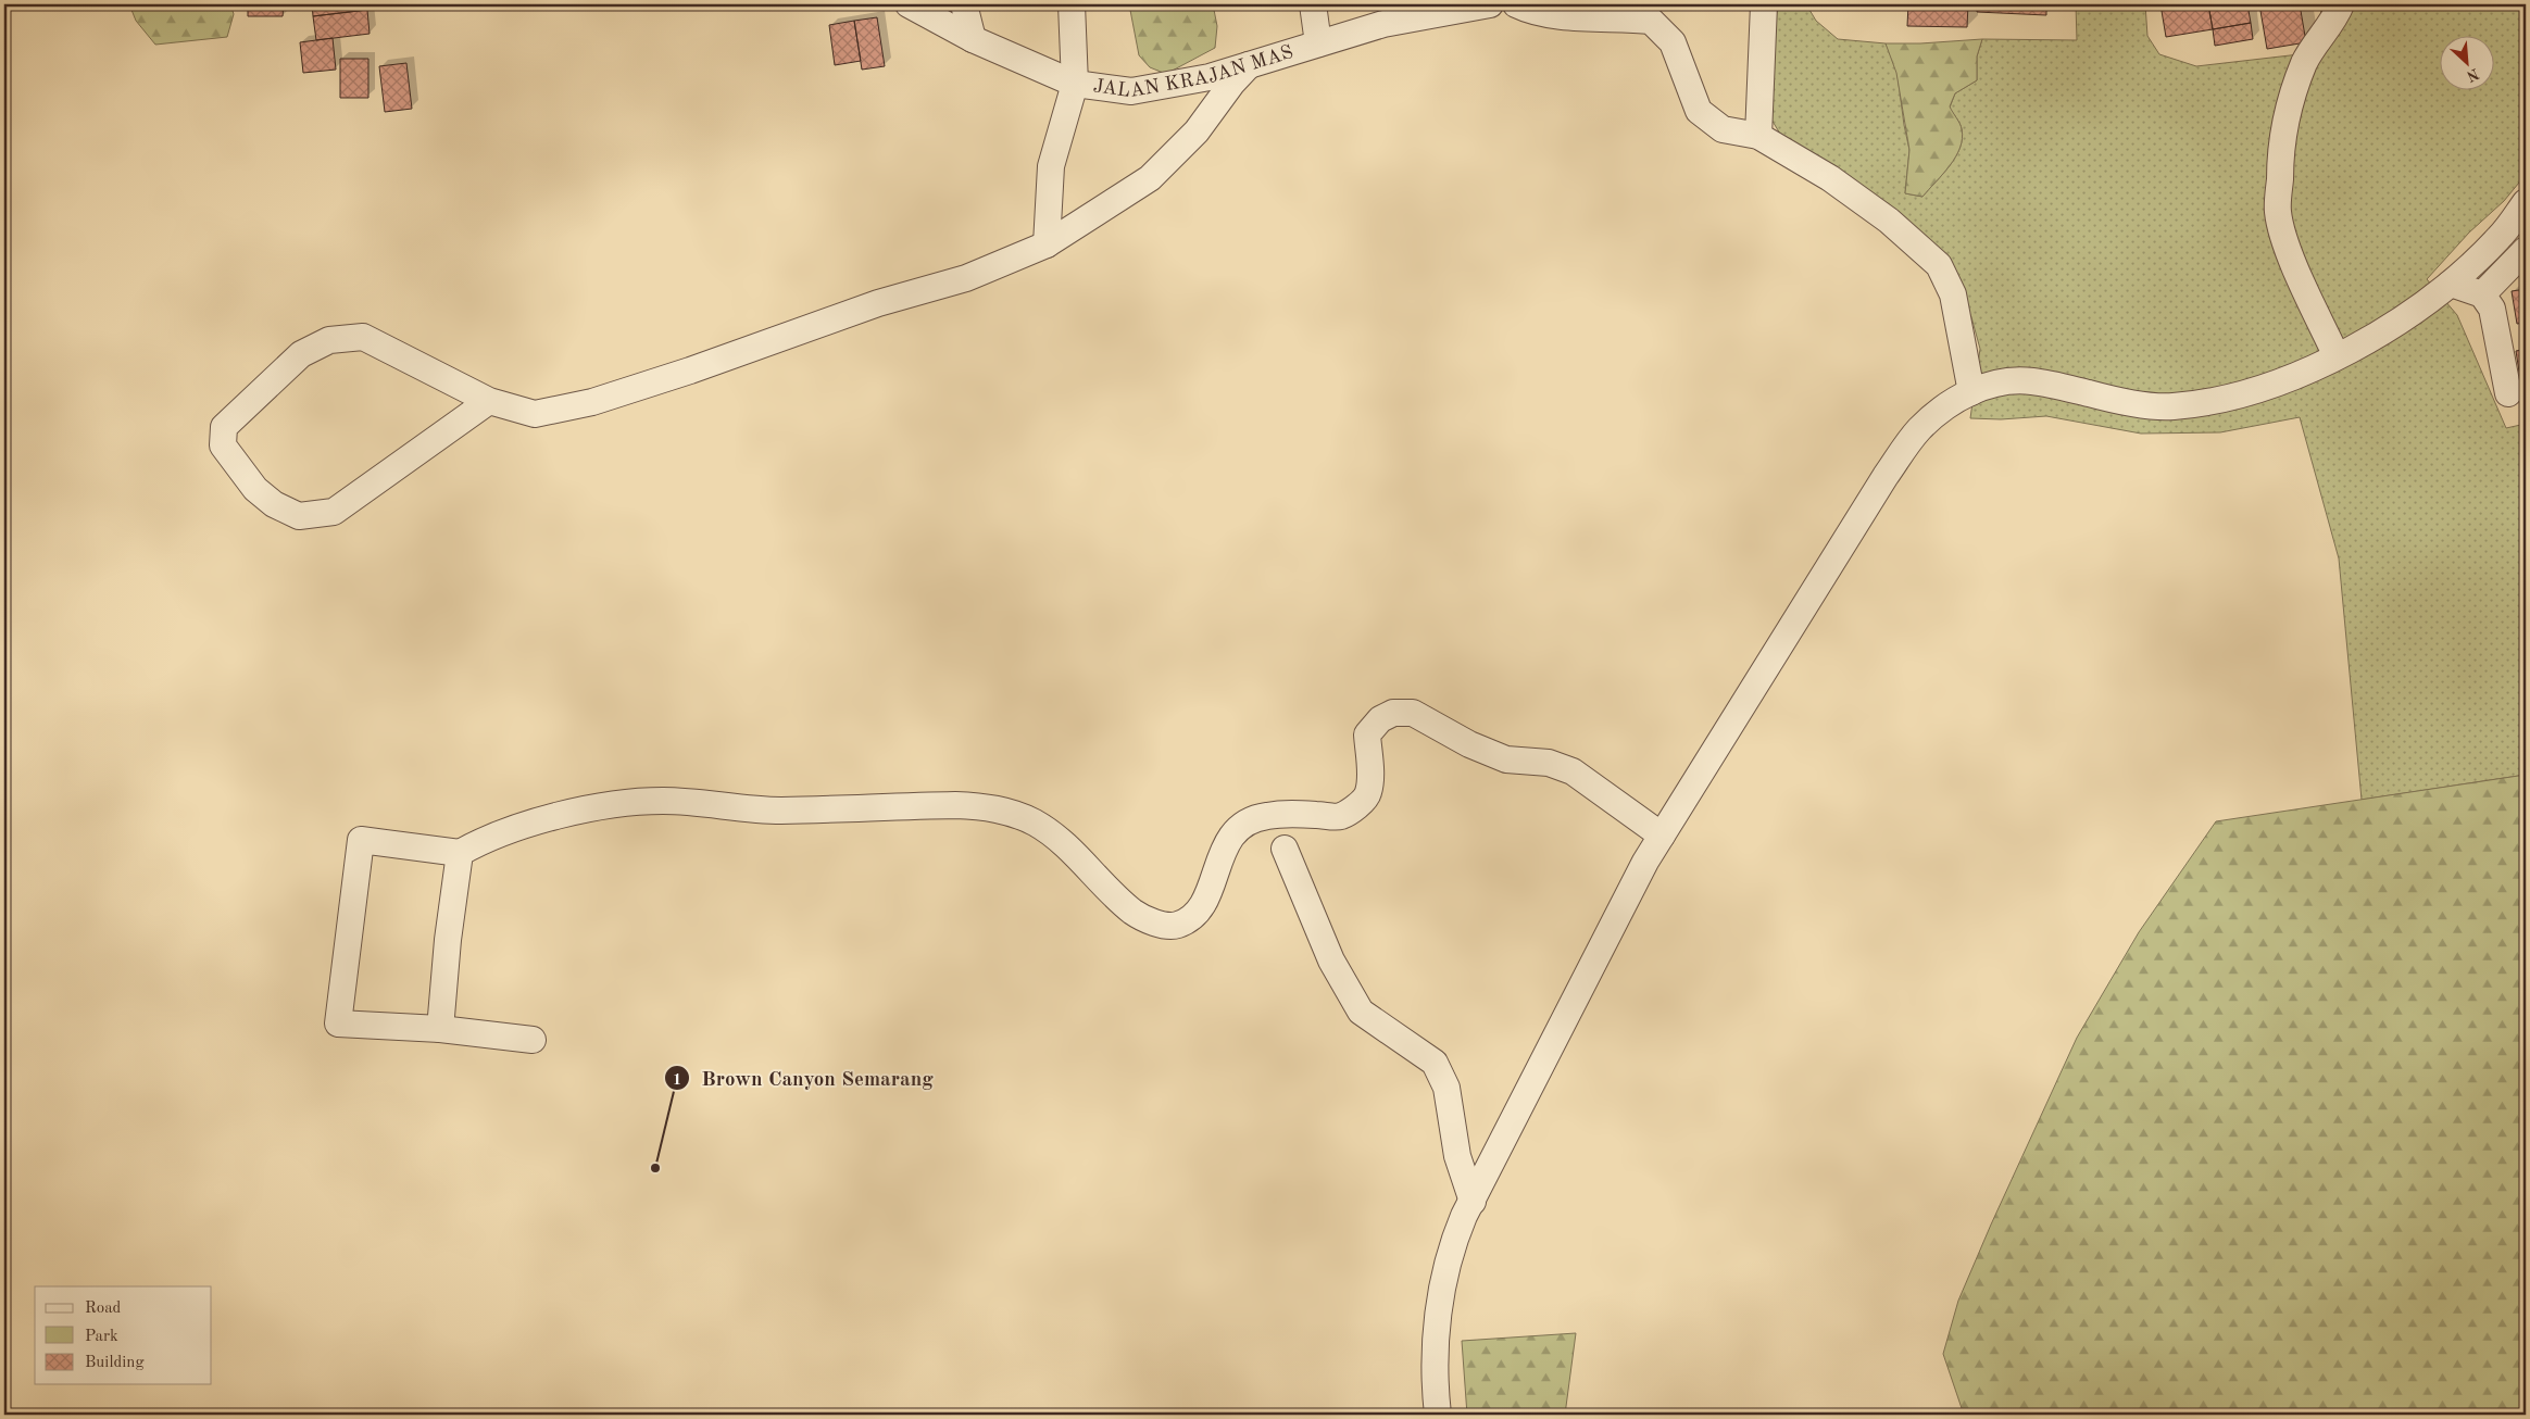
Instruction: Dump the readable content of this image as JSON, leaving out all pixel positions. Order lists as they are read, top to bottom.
{
  "streets": {
    "street": ["JALAN KRAJAN MAS"]
  },
  "places": ["Brown Canyon Semarang"],
  "legend": ["Road", "Park", "Building"],
  "north": "bottom right"
}
